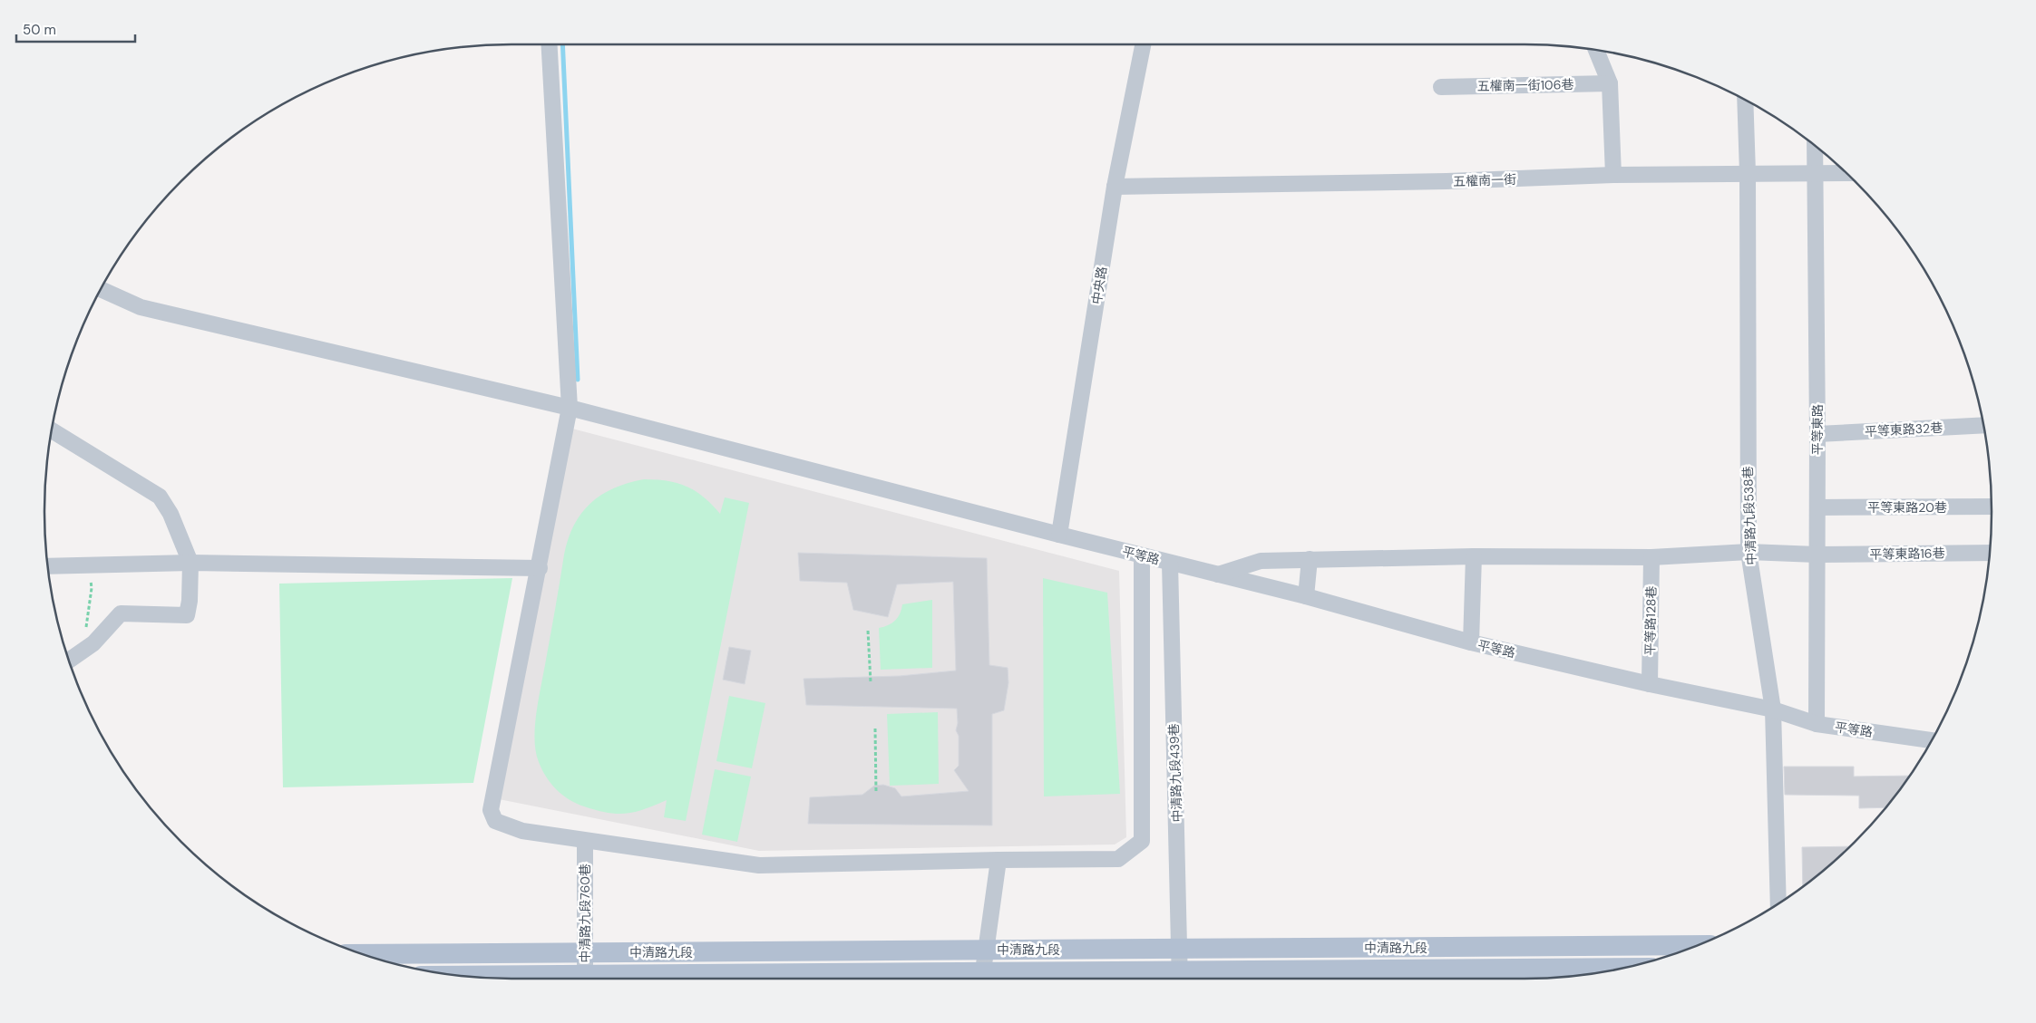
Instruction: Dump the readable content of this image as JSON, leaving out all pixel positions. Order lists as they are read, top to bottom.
{
  "streets": {
    "main road": ["中清路九段"],
    "street": [
      "五權南一街106巷",
      "五權南一街",
      "中央路",
      "平等東路",
      "平等東路32巷",
      "平等東路20巷",
      "中清路九段538巷",
      "平等東路16巷",
      "平等路",
      "平等路128巷",
      "中清路九段439巷",
      "中清路九段760巷"
    ]
  },
  "crossings": [
    ["五權南一街", "中央路"],
    ["五權南一街", "平等東路"],
    ["五權南一街", "中清路九段538巷"],
    ["中央路", "平等路"],
    ["平等東路", "平等東路32巷"],
    ["平等東路", "平等東路20巷"],
    ["平等東路", "平等東路16巷"],
    ["平等東路", "平等路"],
    ["中清路九段538巷", "平等東路16巷"],
    ["中清路九段538巷", "平等路"],
    ["平等東路16巷", "平等路"],
    ["平等東路16巷", "平等路128巷"],
    ["平等路", "平等路128巷"],
    ["平等路", "中清路九段439巷"],
    ["中清路九段439巷", "中清路九段"],
    ["中清路九段760巷", "中清路九段"]
  ],
  "scale_bar": "50 m"
}
